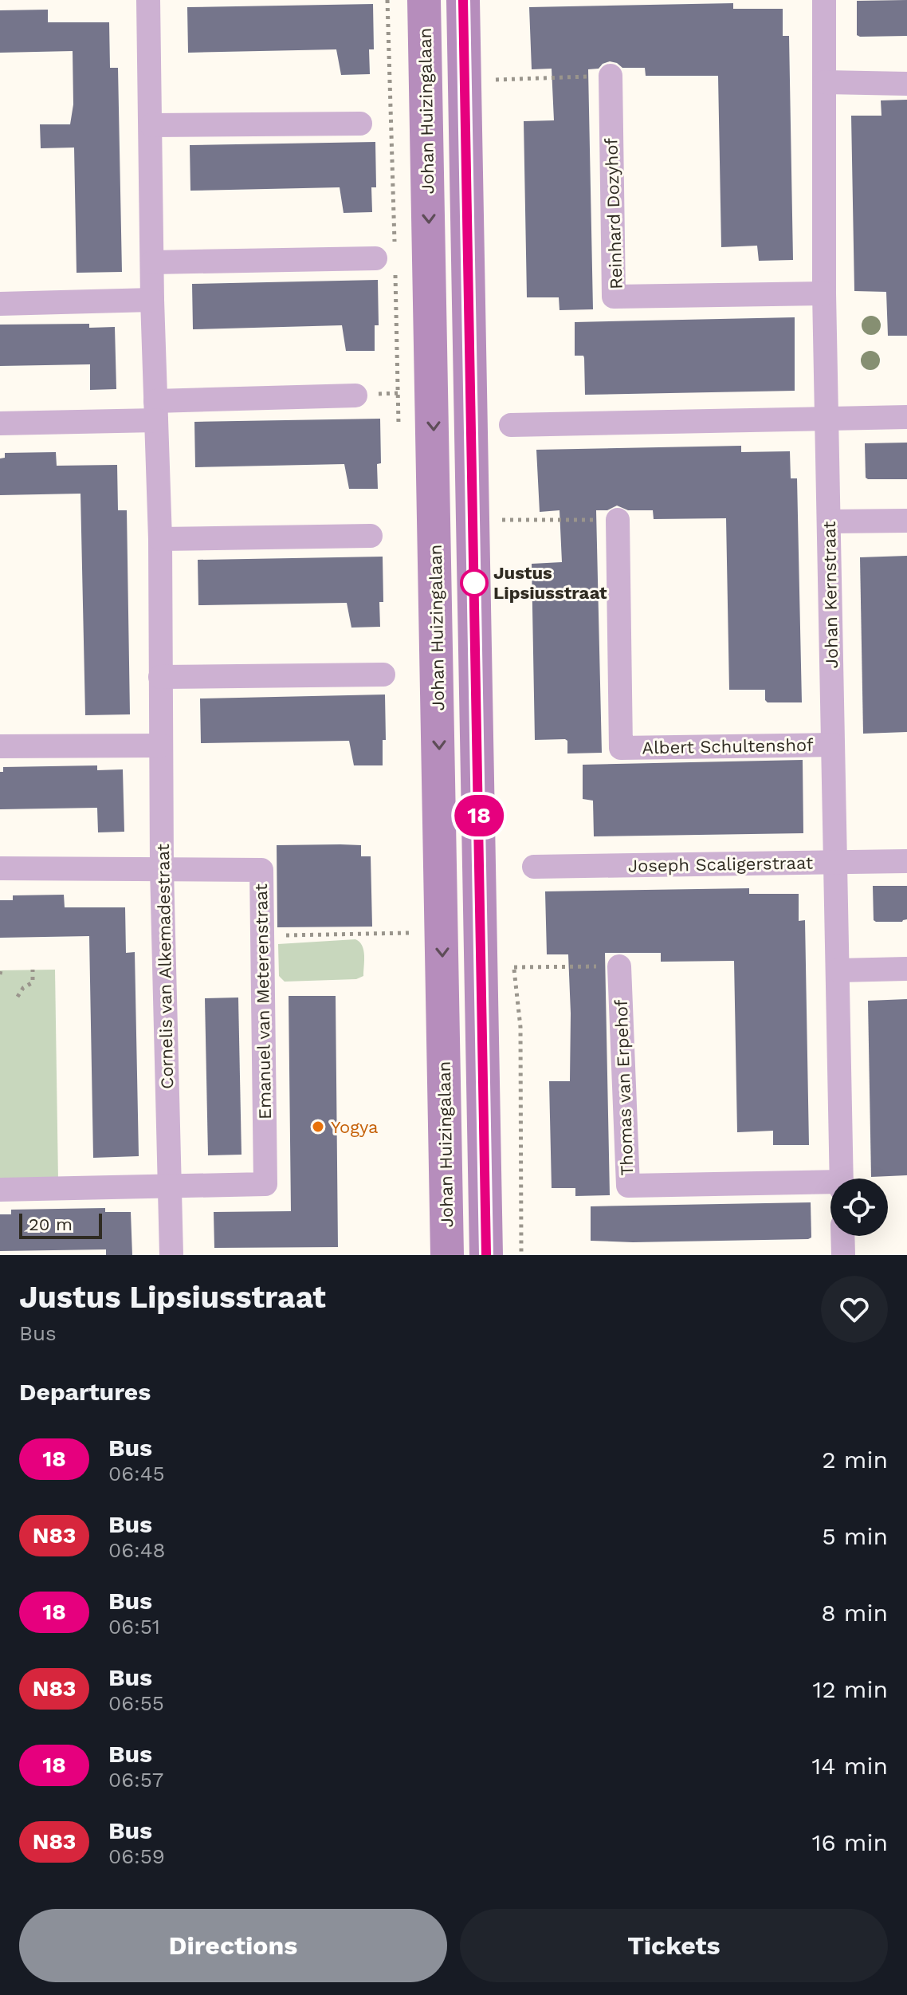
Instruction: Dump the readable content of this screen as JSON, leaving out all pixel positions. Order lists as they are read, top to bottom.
{
  "streets": {
    "main road": ["Johan Huizingalaan"],
    "street": [
      "Reinhard Dozyhof",
      "Johan Kernstraat",
      "Albert Schultenshof",
      "Joseph Scaligerstraat",
      "Cornelis van Alkemadestraat",
      "Emanuel van Meterenstraat",
      "Thomas van Erpehof"
    ]
  },
  "crossings": [
    ["Reinhard Dozyhof", "Johan Kernstraat"],
    ["Johan Kernstraat", "Albert Schultenshof"],
    ["Johan Kernstraat", "Joseph Scaligerstraat"],
    ["Cornelis van Alkemadestraat", "Emanuel van Meterenstraat"]
  ],
  "one_way": ["Johan Huizingalaan"],
  "places": ["Justus Lipsiusstraat", "Yogya"],
  "lines": ["bus line 18"],
  "scale_bar": "20 m",
  "page": {
    "on_map": "18",
    "scale": "20 m",
    "heading": [
      ["Justus Lipsiusstraat", "Bus"],
      "Departures"
    ],
    "list": [
      {
        "mark": "18",
        "name": "Bus",
        "note": "06:45",
        "value": "2 min"
      },
      {
        "mark": "N83",
        "name": "Bus",
        "note": "06:48",
        "value": "5 min"
      },
      {
        "mark": "18",
        "name": "Bus",
        "note": "06:51",
        "value": "8 min"
      },
      {
        "mark": "N83",
        "name": "Bus",
        "note": "06:55",
        "value": "12 min"
      },
      {
        "mark": "18",
        "name": "Bus",
        "note": "06:57",
        "value": "14 min"
      },
      {
        "mark": "N83",
        "name": "Bus",
        "note": "06:59",
        "value": "16 min"
      }
    ],
    "buttons": ["Directions", "Tickets"]
  }
}
